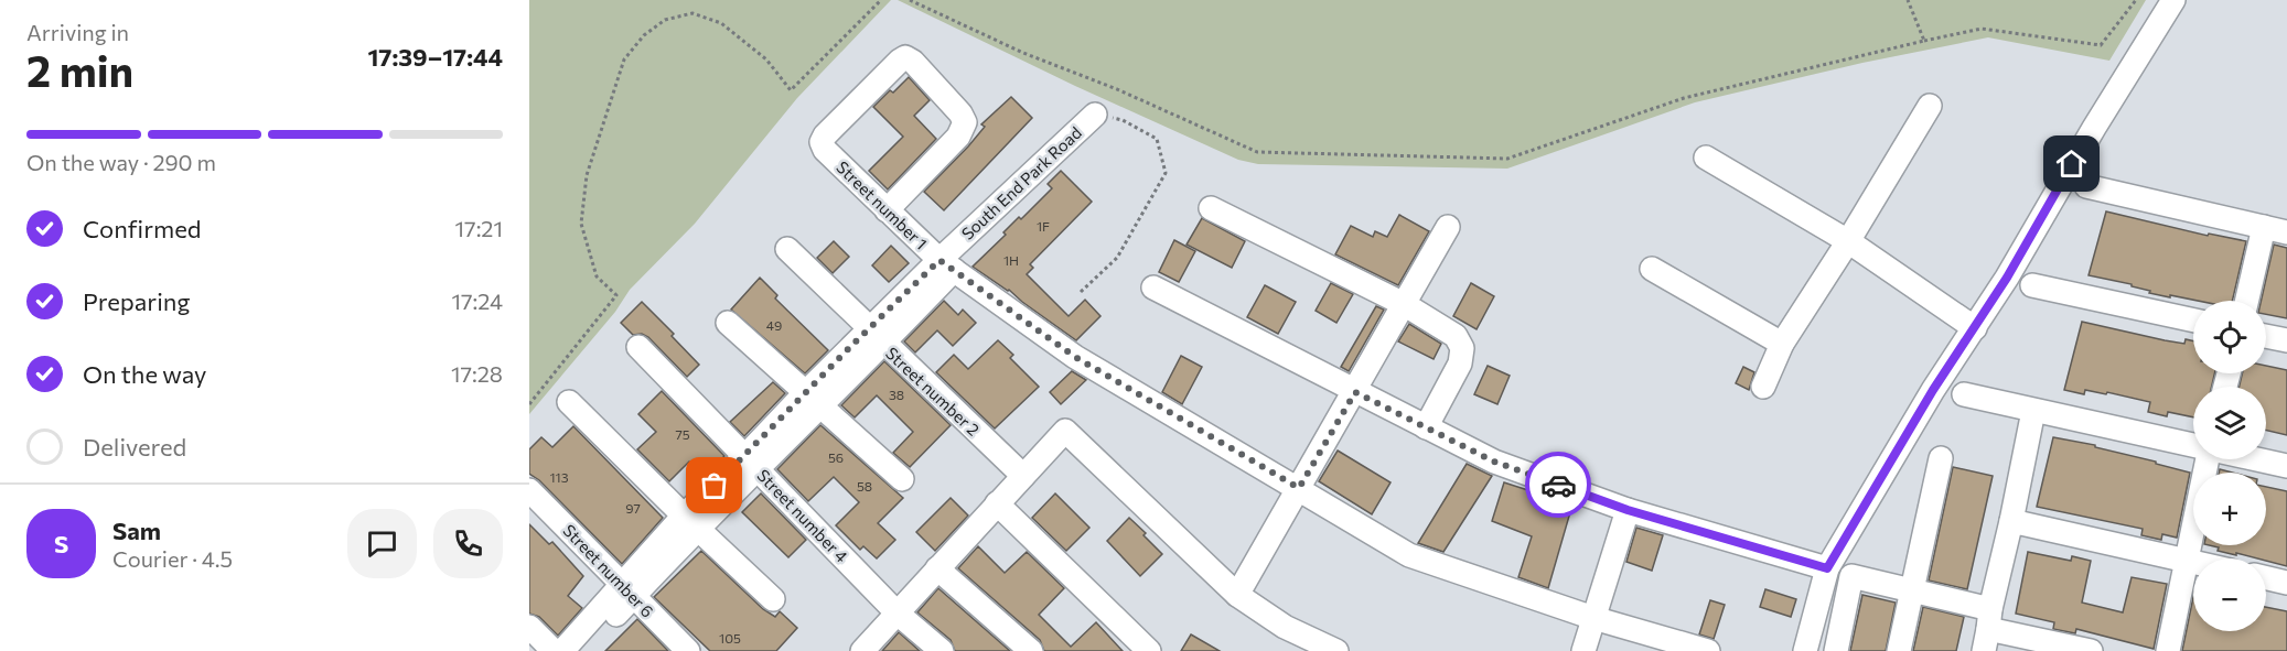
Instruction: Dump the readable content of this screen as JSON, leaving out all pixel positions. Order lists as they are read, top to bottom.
{
  "streets": {
    "street": [
      "South End Park Road",
      "Street number 1",
      "Street number 2",
      "Street number 4",
      "Street number 6"
    ]
  },
  "crossings": [
    ["South End Park Road", "Street number 1"],
    ["South End Park Road", "Street number 2"],
    ["South End Park Road", "Street number 4"],
    ["South End Park Road", "Street number 6"]
  ],
  "house_numbers": [
    "1F",
    "1H",
    "49",
    "38",
    "75",
    "56",
    "113",
    "58",
    "97",
    "105"
  ],
  "page": {
    "heading": ["2 min", "Arriving in", "17:39–17:44"],
    "panel": ["Sam", "Courier · 4.5"],
    "bar": "On the way · 290 m",
    "list": [
      ["Confirmed", "17:21"],
      ["Preparing", "17:24"],
      ["On the way", "17:28"],
      "Delivered"
    ],
    "map_buttons": ["+", "−"],
    "round": "S"
  }
}
